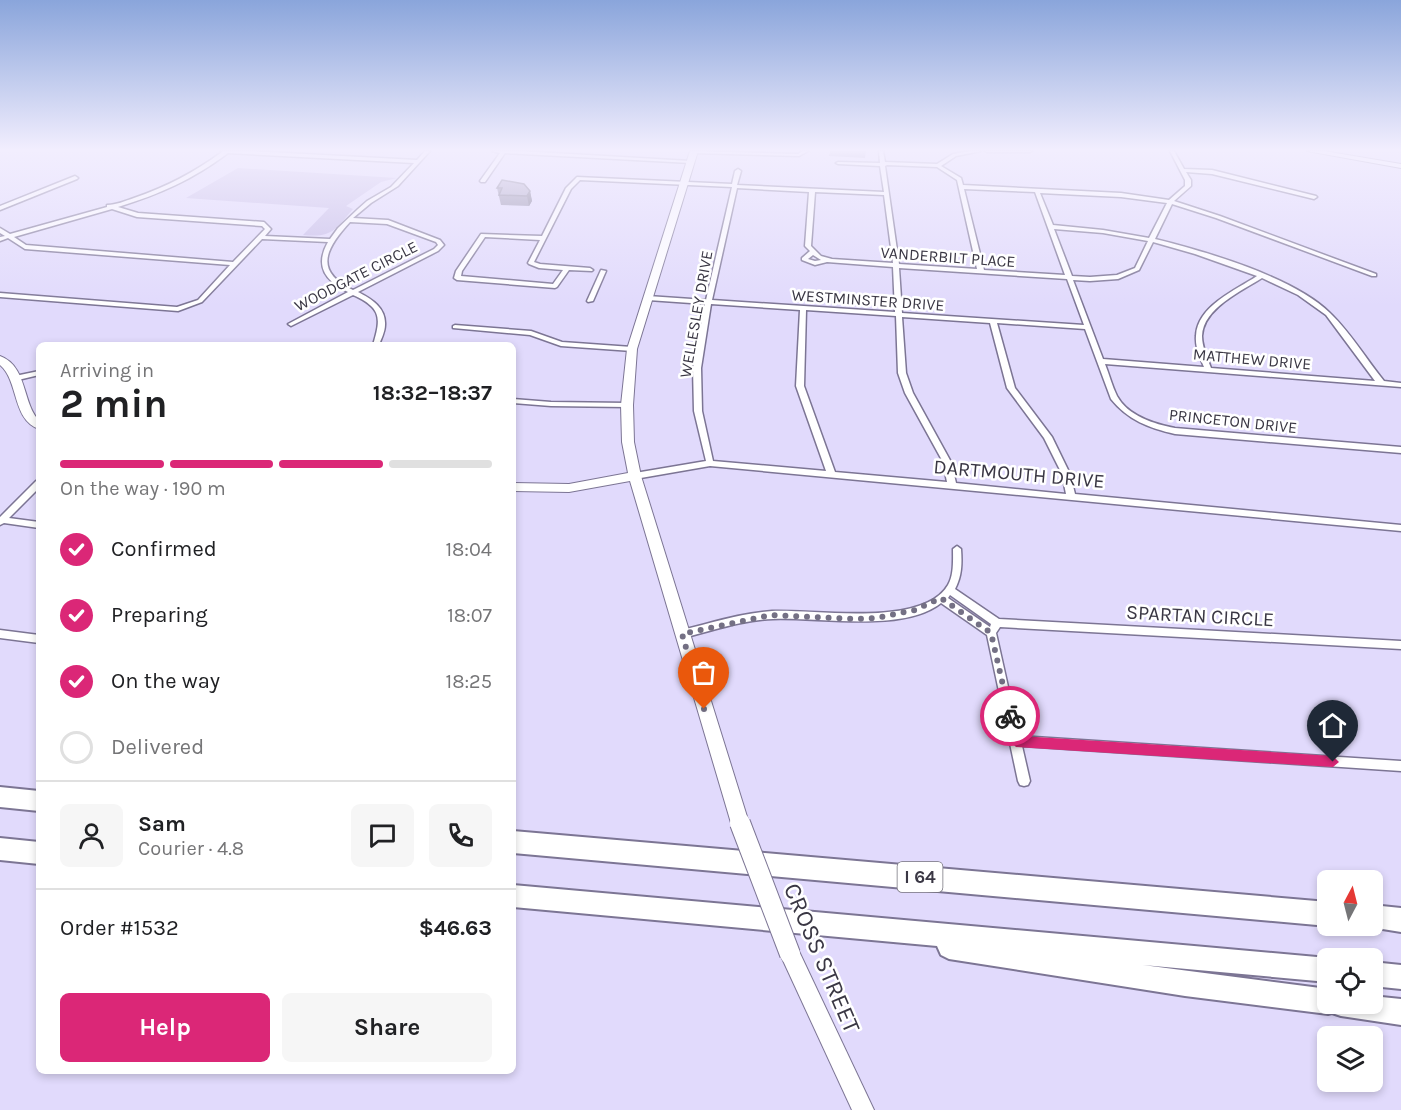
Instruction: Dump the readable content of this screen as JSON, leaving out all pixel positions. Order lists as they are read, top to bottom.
{
  "streets": {
    "highway": ["I 64"],
    "main road": ["CROSS STREET"],
    "street": [
      "VANDERBILT PLACE",
      "WOODGATE CIRCLE",
      "WESTMINSTER DRIVE",
      "WELLESLEY DRIVE",
      "MATTHEW DRIVE",
      "PRINCETON DRIVE",
      "DARTMOUTH DRIVE",
      "SPARTAN CIRCLE"
    ]
  },
  "crossings": [
    ["VANDERBILT PLACE", "PRINCETON DRIVE"],
    ["WESTMINSTER DRIVE", "WELLESLEY DRIVE"],
    ["WESTMINSTER DRIVE", "PRINCETON DRIVE"],
    ["WESTMINSTER DRIVE", "CROSS STREET"],
    ["WELLESLEY DRIVE", "DARTMOUTH DRIVE"],
    ["MATTHEW DRIVE", "PRINCETON DRIVE"],
    ["DARTMOUTH DRIVE", "CROSS STREET"]
  ],
  "north": "top",
  "page": {
    "heading": ["2 min", "Arriving in", "18:32–18:37"],
    "panel": [
      "Sam",
      "Courier · 4.8",
      "Order #1532",
      "$46.63"
    ],
    "bar": "On the way · 190 m",
    "list": [
      ["Confirmed", "18:04"],
      ["Preparing", "18:07"],
      ["On the way", "18:25"],
      "Delivered"
    ],
    "buttons": ["Help", "Share"]
  }
}
